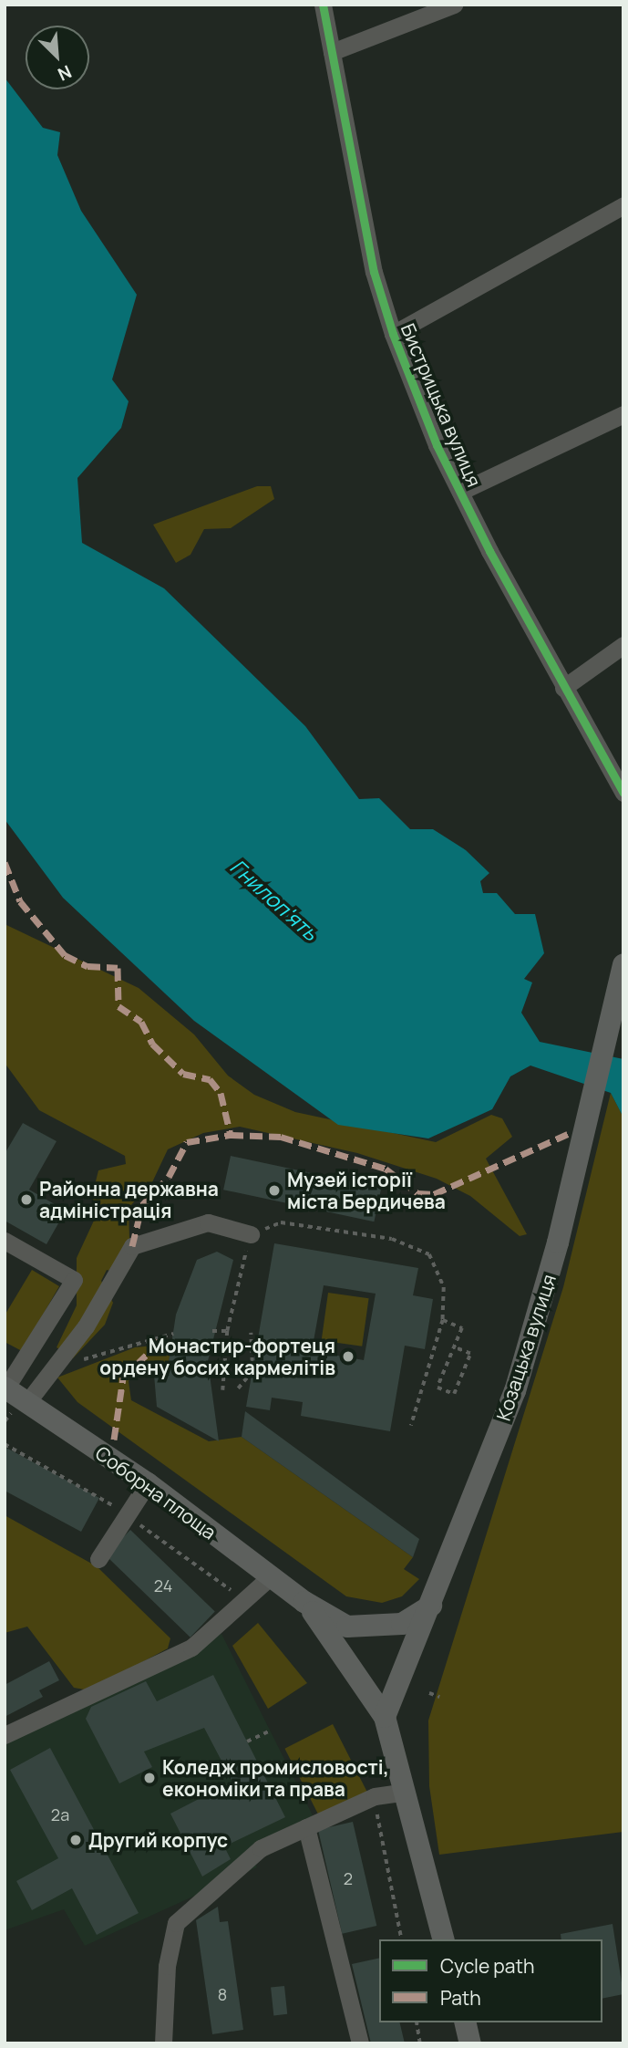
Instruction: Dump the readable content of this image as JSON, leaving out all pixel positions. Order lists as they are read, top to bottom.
{
  "streets": {
    "main road": ["Козацька вулиця", "Соборна площа"],
    "street": ["Бистрицька вулиця"]
  },
  "crossings": [
    ["Козацька вулиця", "Соборна площа"]
  ],
  "water": ["Гнилоп'ять"],
  "places": [
    "Музей історії міста Бердичева",
    "Районна державна адміністрація",
    "Монастир-фортеця ордену босих кармелітів",
    "Коледж промисловості, економіки та права",
    "Другий корпус"
  ],
  "house_numbers": [
    "24",
    "2а",
    "2",
    "8"
  ],
  "legend": ["Cycle path", "Path"],
  "north": "bottom right"
}
